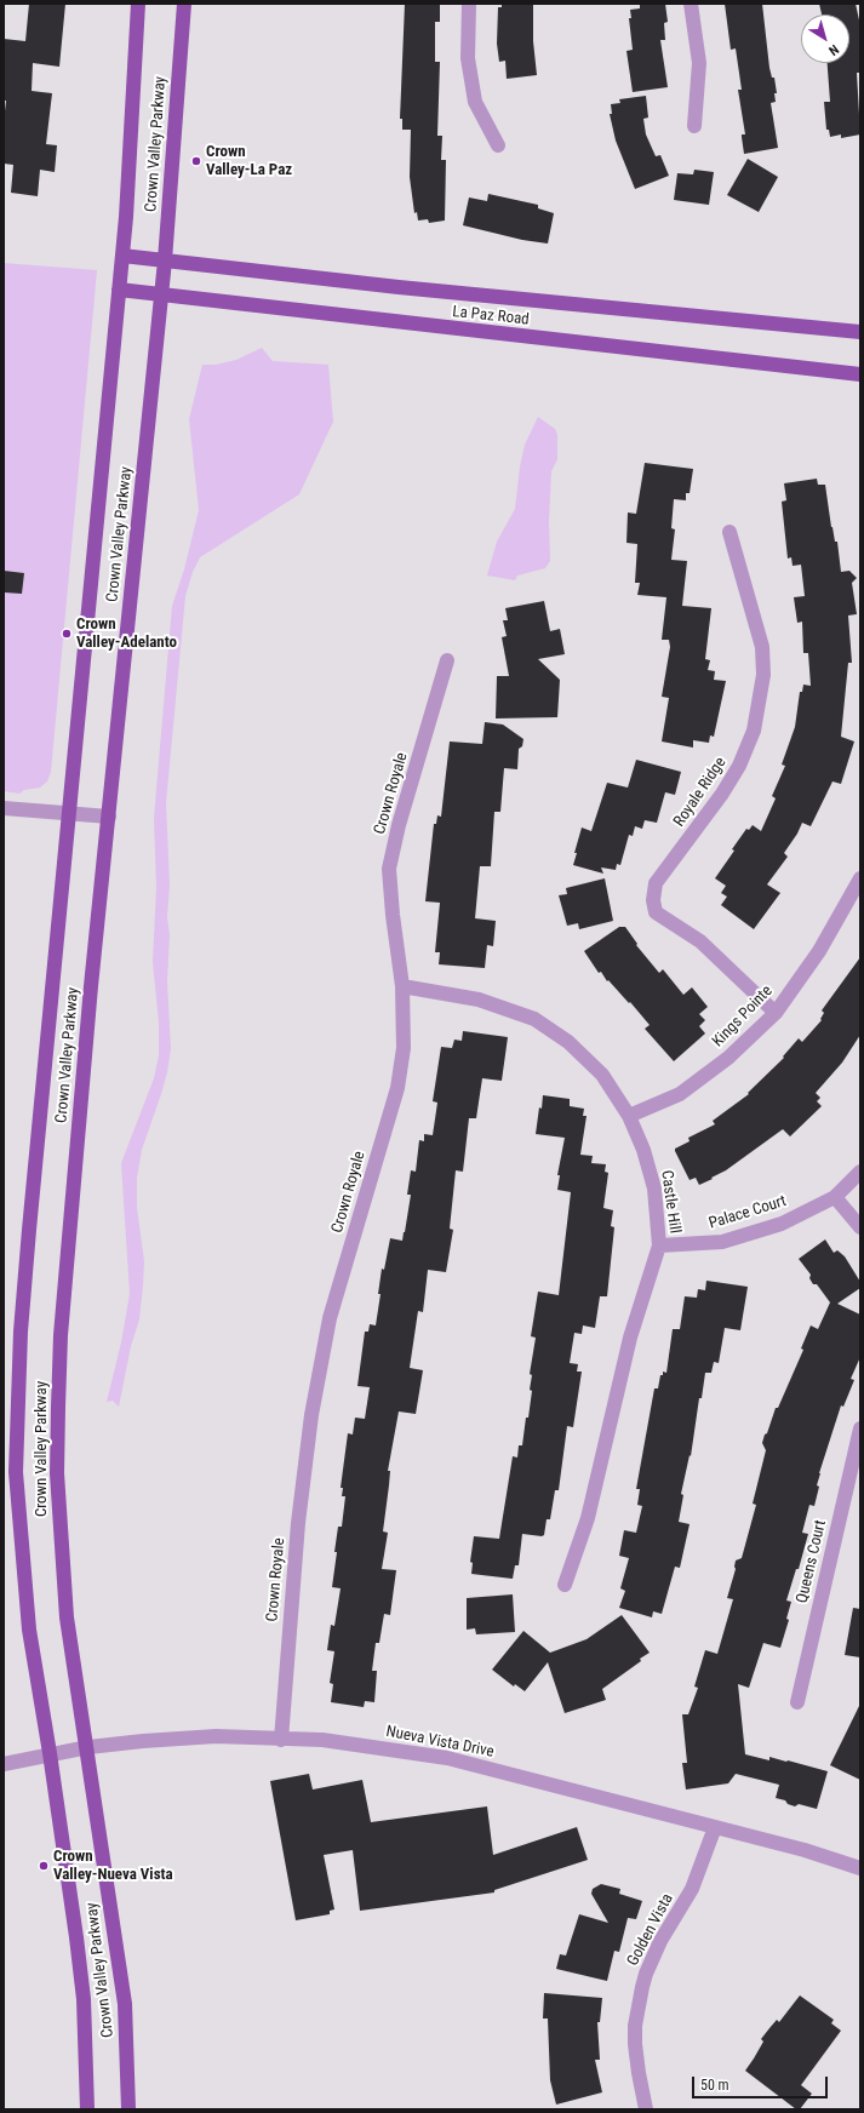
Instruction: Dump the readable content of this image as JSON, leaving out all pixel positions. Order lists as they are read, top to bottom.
{
  "streets": {
    "main road": ["Crown Valley Parkway", "La Paz Road"],
    "street": [
      "Royale Ridge",
      "Crown Royale",
      "Kings Pointe",
      "Castle Hill",
      "Palace Court",
      "Queens Court",
      "Nueva Vista Drive",
      "Golden Vista"
    ]
  },
  "crossings": [
    ["Crown Valley Parkway", "La Paz Road"],
    ["Crown Valley Parkway", "Nueva Vista Drive"],
    ["Royale Ridge", "Kings Pointe"],
    ["Crown Royale", "Castle Hill"],
    ["Crown Royale", "Nueva Vista Drive"],
    ["Kings Pointe", "Castle Hill"],
    ["Castle Hill", "Palace Court"],
    ["Nueva Vista Drive", "Golden Vista"]
  ],
  "places": ["Crown Valley-La Paz", "Crown Valley-Adelanto", "Crown Valley-Nueva Vista"],
  "scale_bar": "50 m",
  "north": "bottom right"
}
